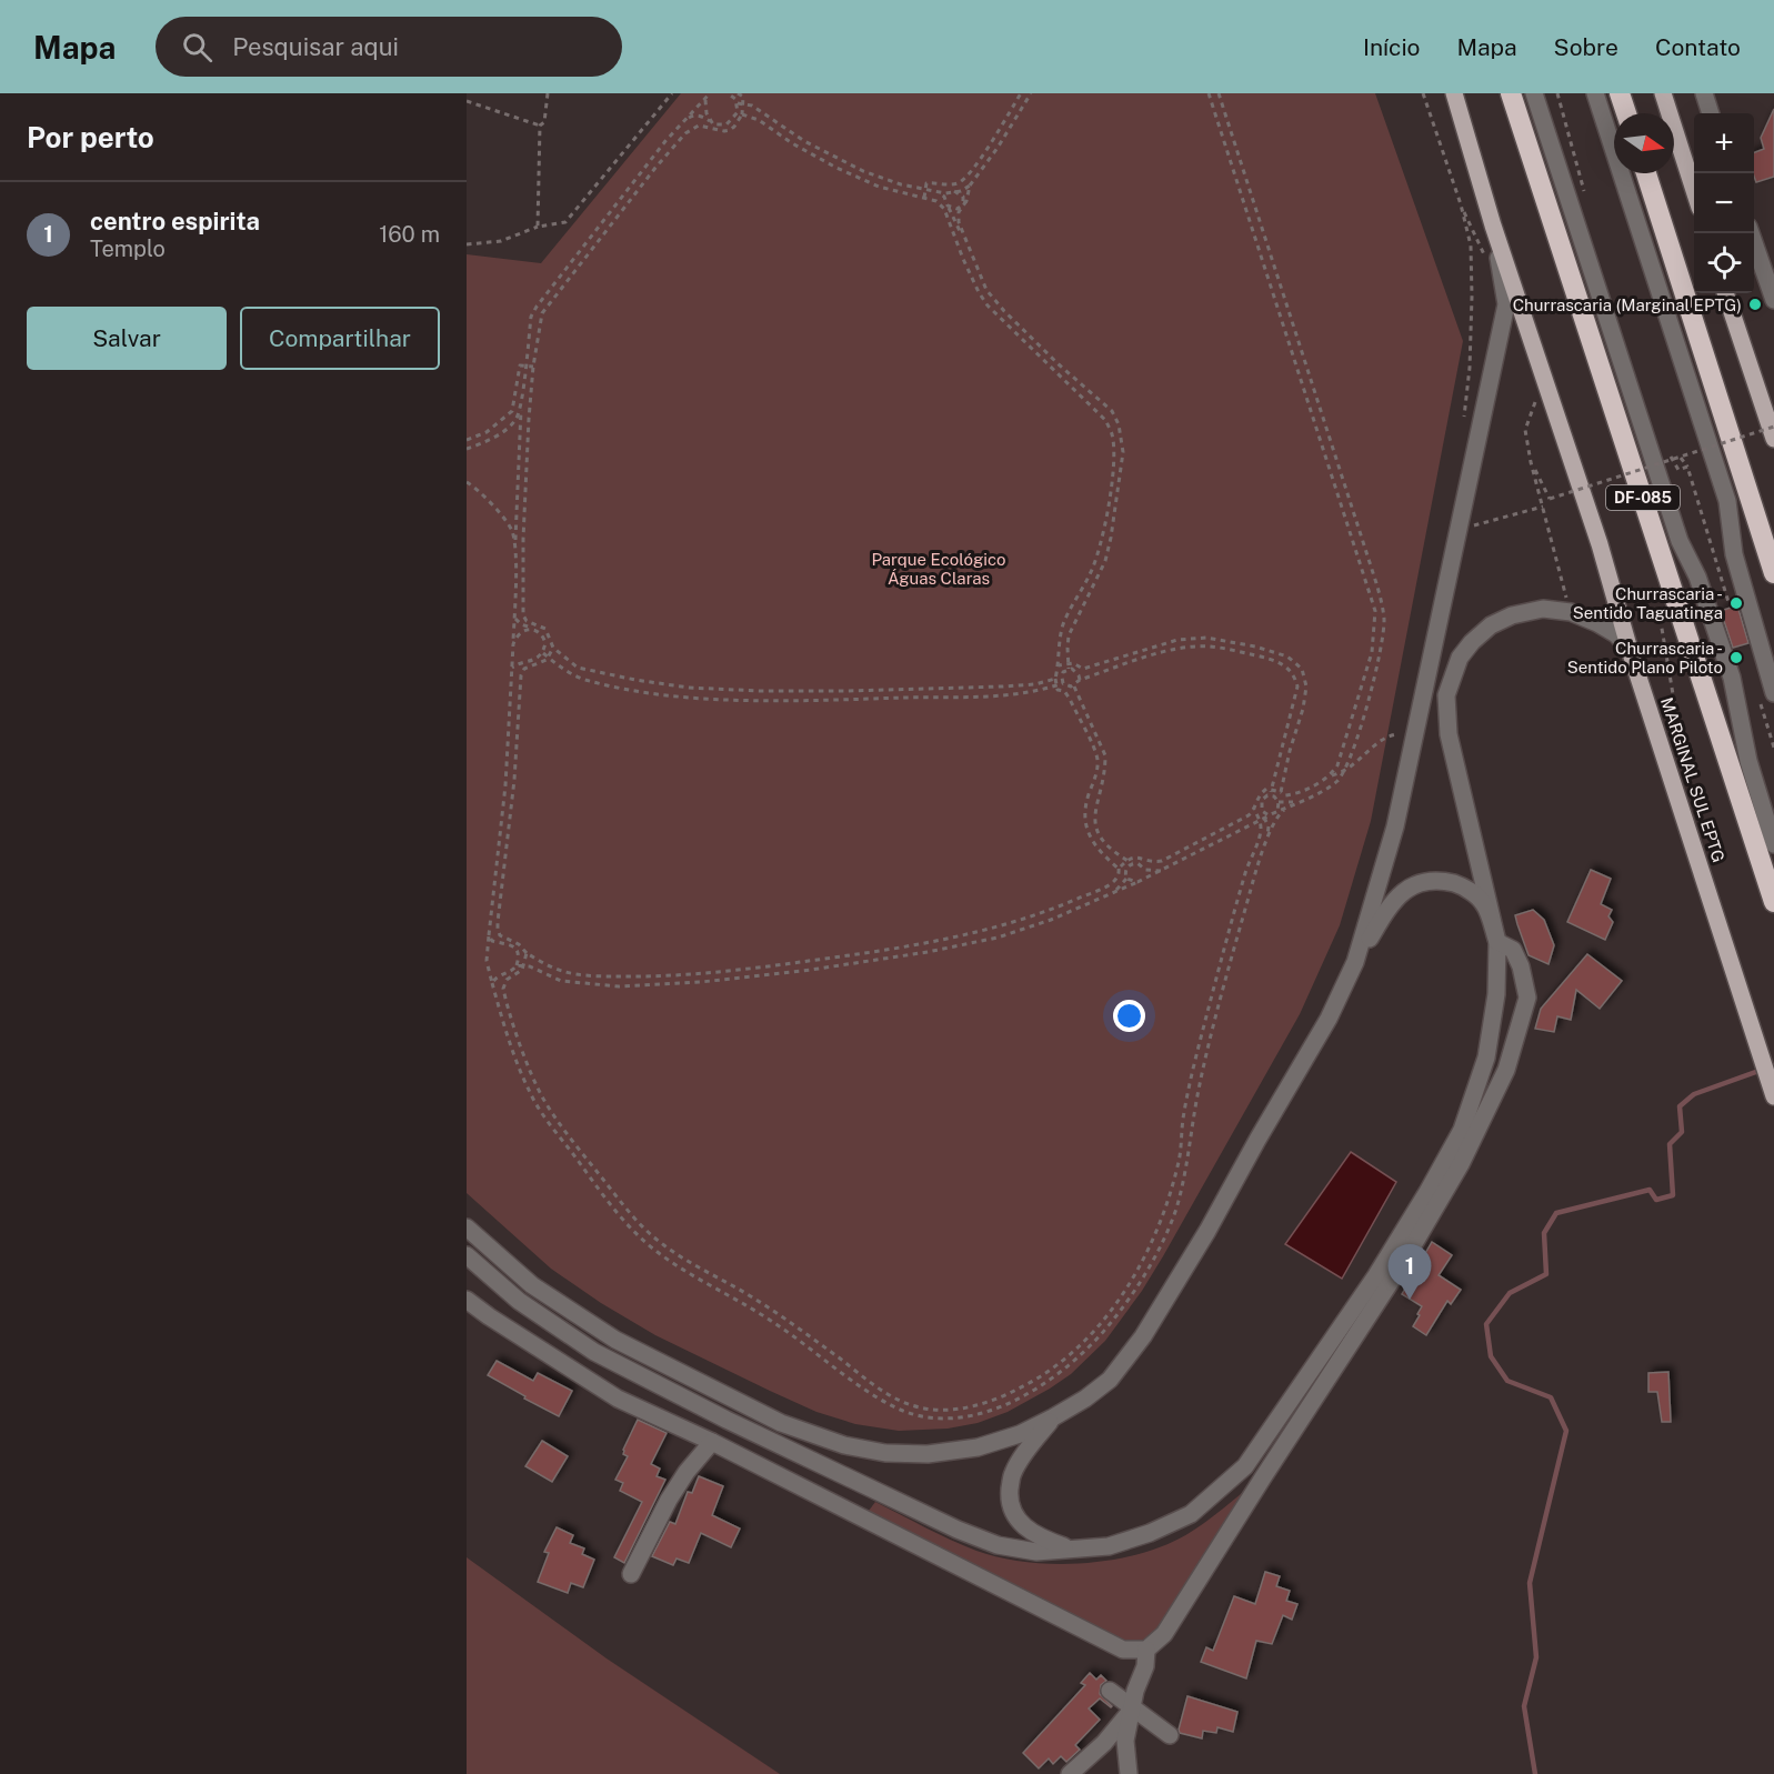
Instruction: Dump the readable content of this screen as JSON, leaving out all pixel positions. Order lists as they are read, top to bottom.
{
  "streets": {
    "highway": ["DF-085"],
    "main road": ["MARGINAL SUL EPTG"]
  },
  "parks": ["Parque Ecológico Águas Claras"],
  "places": ["Churrascaria (Marginal EPTG)", "Churrascaria - Sentido Taguatinga", "Churrascaria - Sentido Plano Piloto"],
  "north": "right",
  "page": {
    "header": "Mapa",
    "search": "Pesquisar aqui",
    "nav": [
      "Início",
      "Mapa",
      "Sobre",
      "Contato"
    ],
    "heading": "Por perto",
    "map_buttons": ["+", "−"],
    "list": [
      {
        "mark": "1",
        "name": "centro espirita",
        "note": "Templo",
        "value": "160 m"
      }
    ],
    "buttons": ["Salvar", "Compartilhar"],
    "pins": "1"
  }
}
